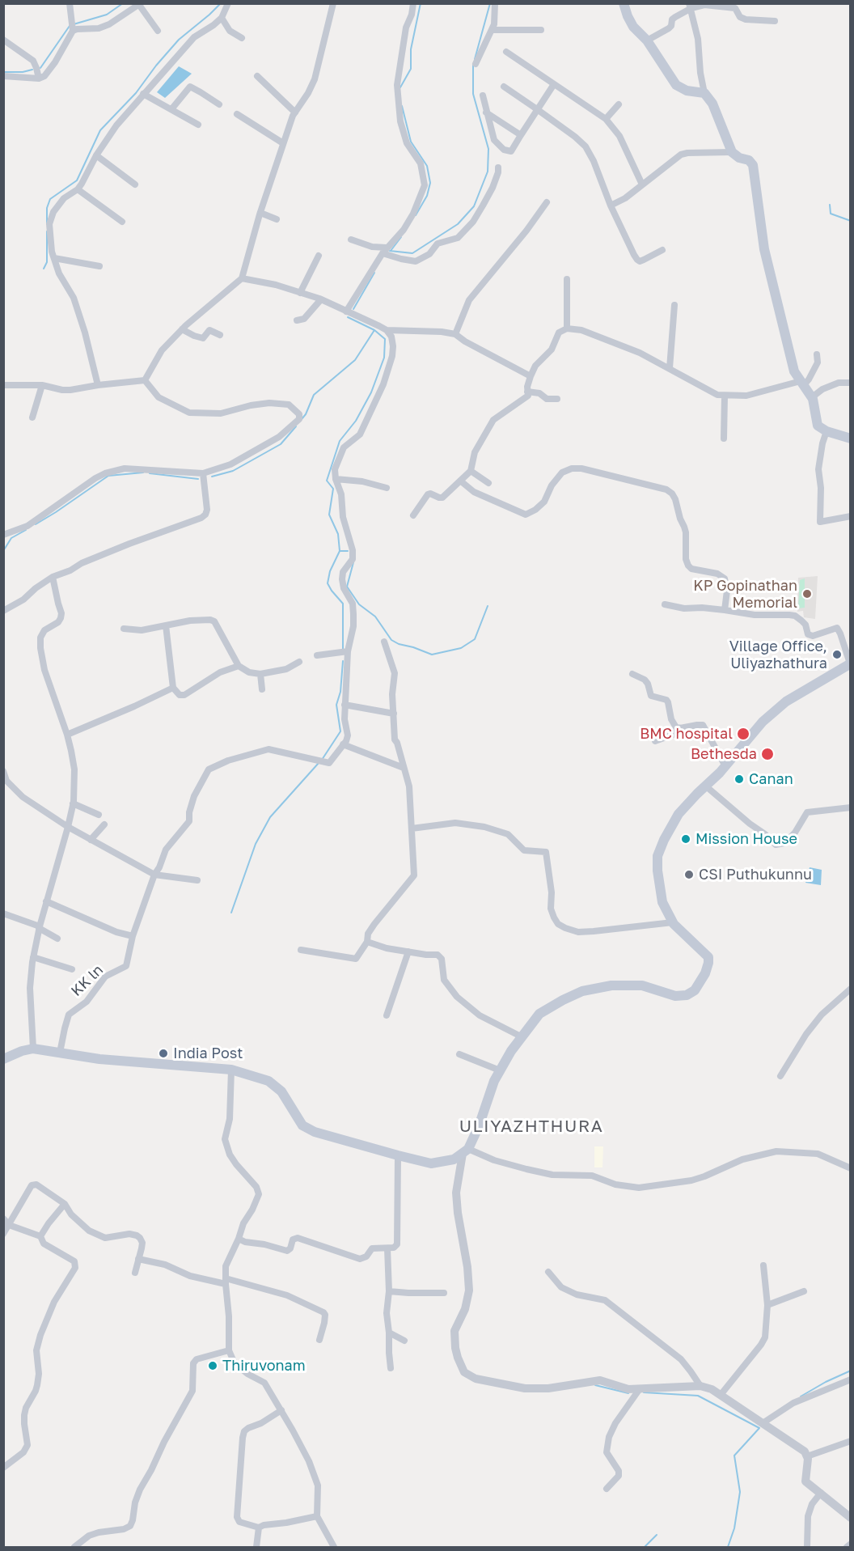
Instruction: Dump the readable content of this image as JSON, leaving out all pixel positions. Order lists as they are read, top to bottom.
{
  "streets": {
    "street": ["KK ln"]
  },
  "districts": ["ULIYAZHTHURA"],
  "places": [
    "KP Gopinathan Memorial",
    "Village Office, Uliyazhathura",
    "BMC hospital",
    "Bethesda",
    "Canan",
    "Mission House",
    "CSI Puthukunnu",
    "India Post",
    "Thiruvonam"
  ]
}
